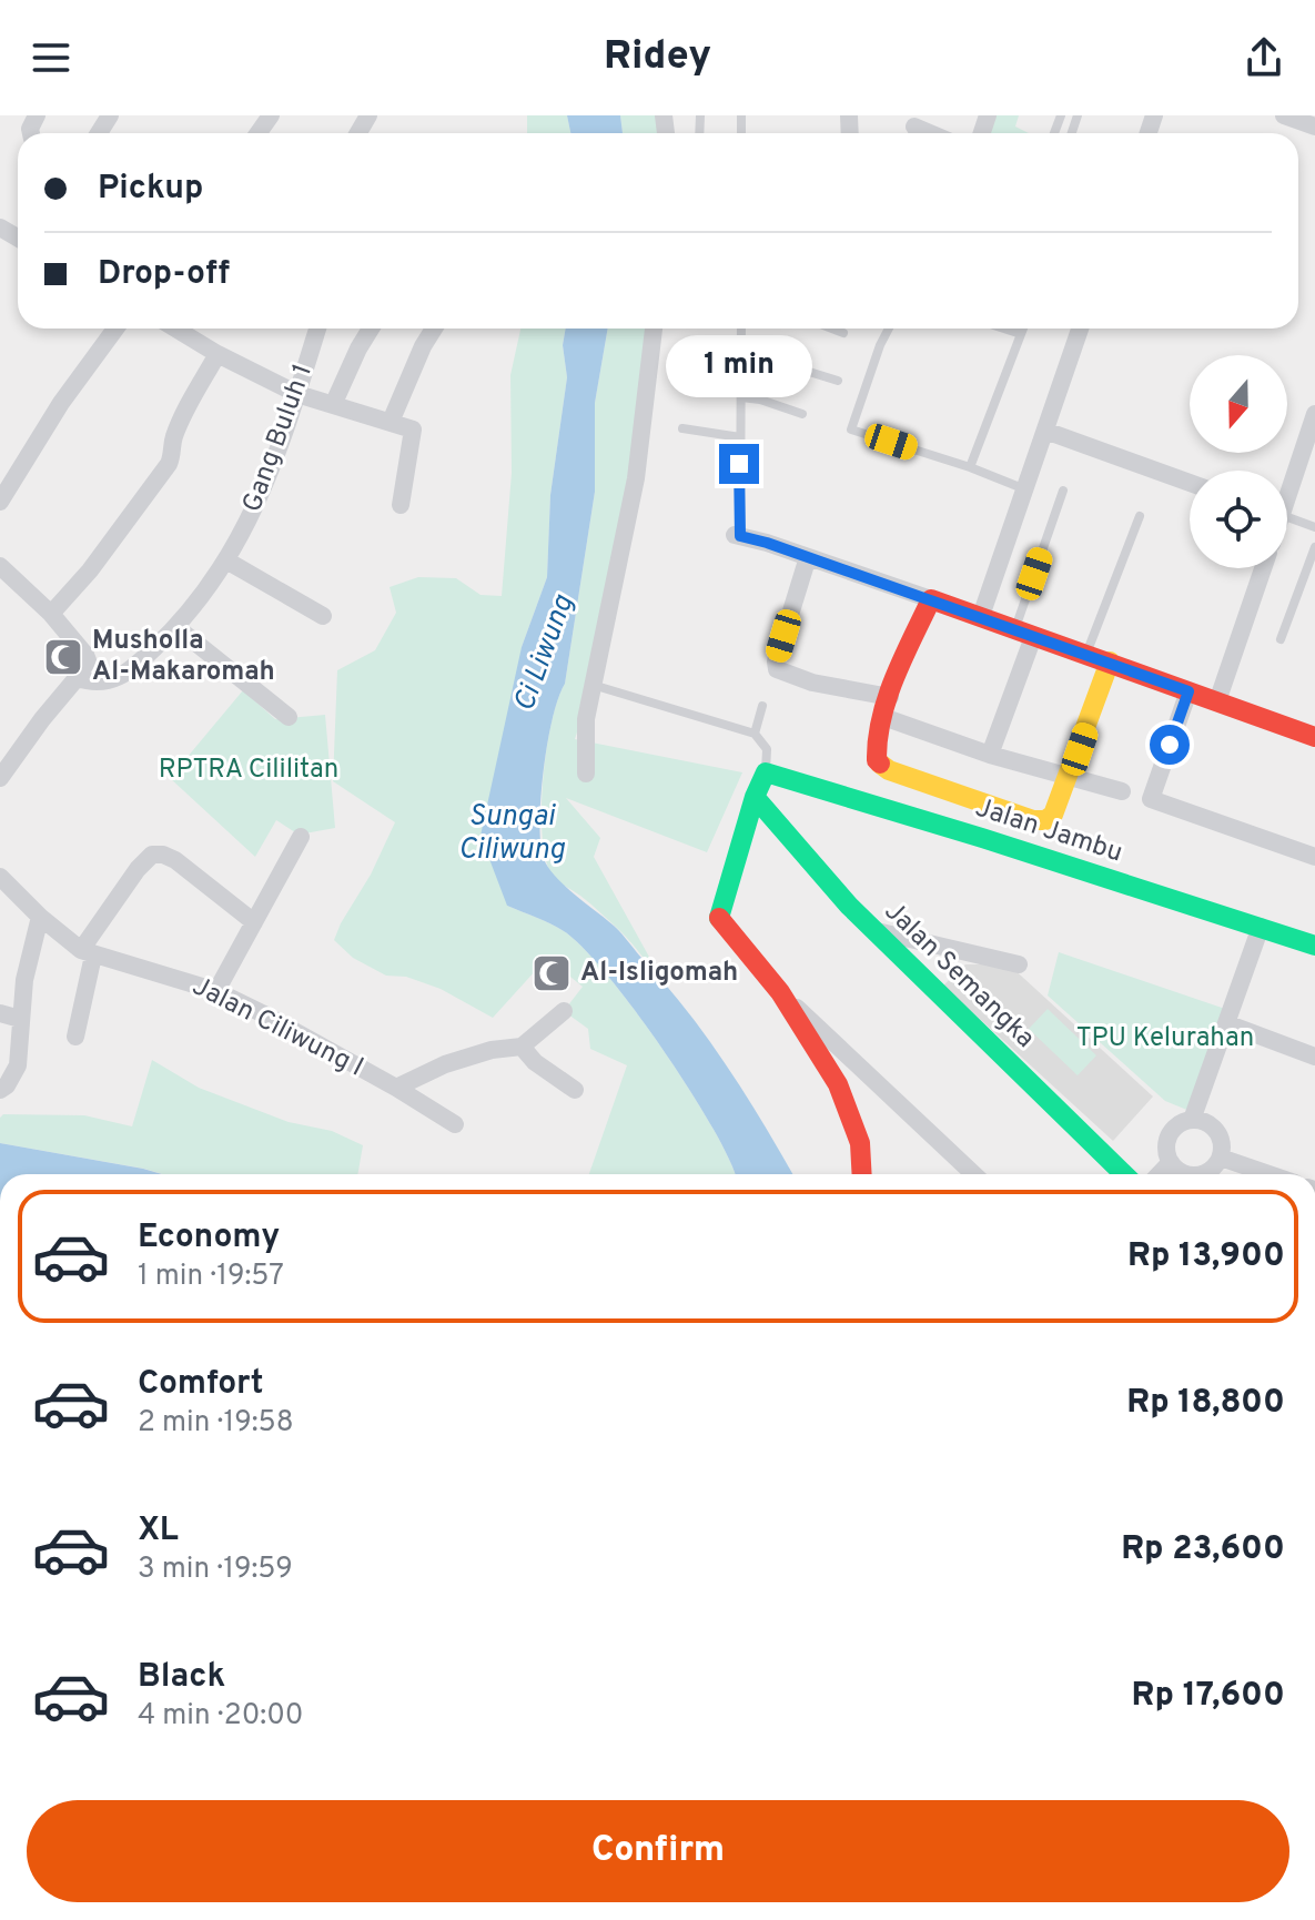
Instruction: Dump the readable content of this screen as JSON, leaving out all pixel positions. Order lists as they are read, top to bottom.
{
  "streets": {
    "street": [
      "Gang Buluh 1",
      "Jalan Jambu",
      "Jalan Semangka",
      "Jalan Ciliwung I"
    ]
  },
  "water": ["Ci Liwung", "Sungai Ciliwung"],
  "parks": ["RPTRA Cililitan", "TPU Kelurahan"],
  "places": {
    "mosque": ["Musholla Al-Makaromah", "Al-Isligomah"]
  },
  "north": "bottom",
  "page": {
    "header": "Ridey",
    "banner": ["Pickup", "Drop-off"],
    "bubble": "1 min",
    "list": [
      {
        "name": "Economy",
        "note": "1 min · 19:57",
        "value": "Rp 13,900"
      },
      {
        "name": "Comfort",
        "note": "2 min · 19:58",
        "value": "Rp 18,800"
      },
      {
        "name": "XL",
        "note": "3 min · 19:59",
        "value": "Rp 23,600"
      },
      {
        "name": "Black",
        "note": "4 min · 20:00",
        "value": "Rp 17,600"
      }
    ],
    "buttons": "Confirm"
  }
}
